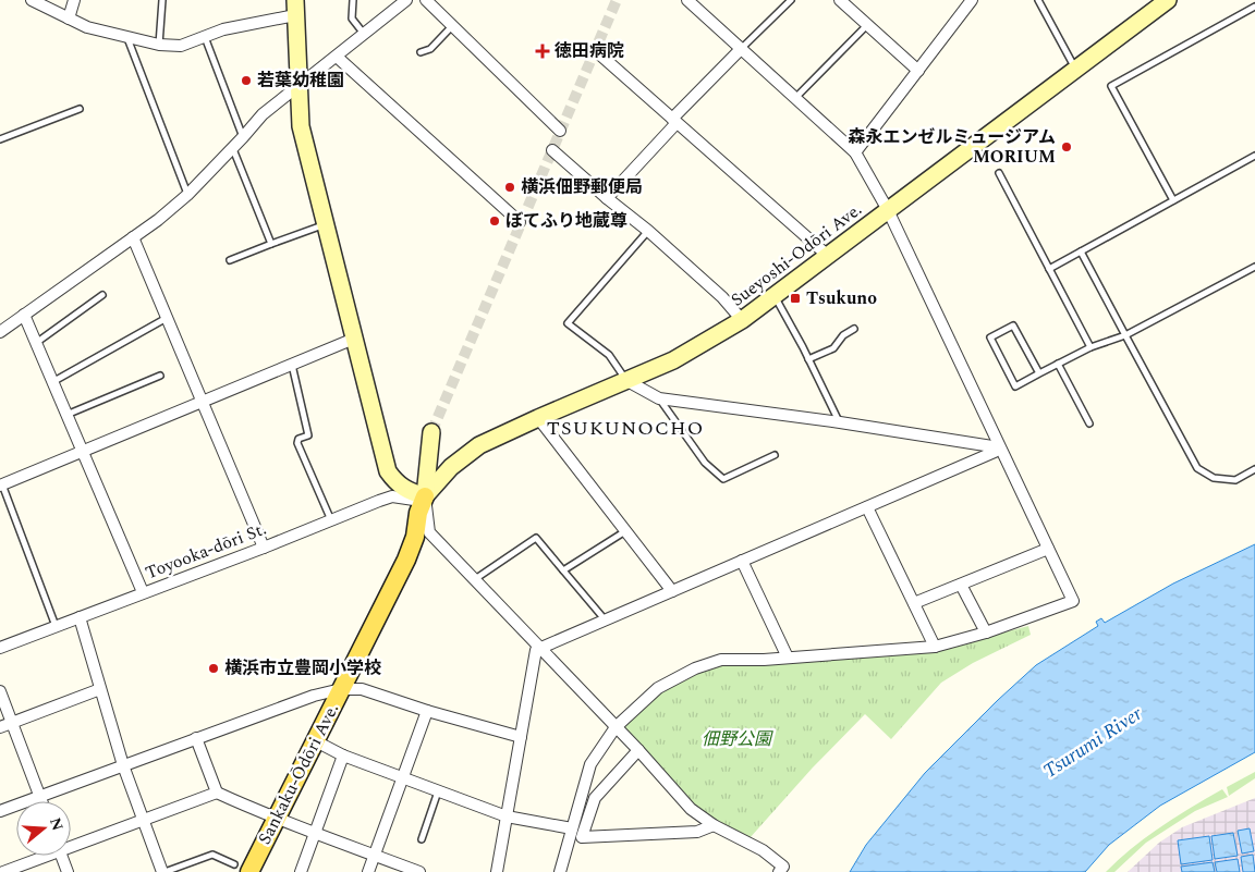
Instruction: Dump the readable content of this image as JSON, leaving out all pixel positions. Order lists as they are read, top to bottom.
{
  "streets": {
    "main road": ["Sankaku-Ōdōri Ave."],
    "street": ["Sueyoshi-Odōri Ave.", "Toyooka-dōri St."]
  },
  "crossings": [
    ["Sueyoshi-Odōri Ave.", "Toyooka-dōri St."],
    ["Sueyoshi-Odōri Ave.", "Sankaku-Ōdōri Ave."],
    ["Toyooka-dōri St.", "Sankaku-Ōdōri Ave."]
  ],
  "districts": ["TSUKUNOCHO"],
  "water": ["Tsurumi River"],
  "parks": ["佃野公園"],
  "places": {
    "health": ["徳田病院"],
    "other": [
      "若葉幼稚園",
      "森永エンゼルミュージアム MORIUM",
      "横浜佃野郵便局",
      "ぼてふり地蔵尊",
      "横浜市立豊岡小学校"
    ],
    "transit": ["Tsukuno"]
  },
  "north": "right"
}
